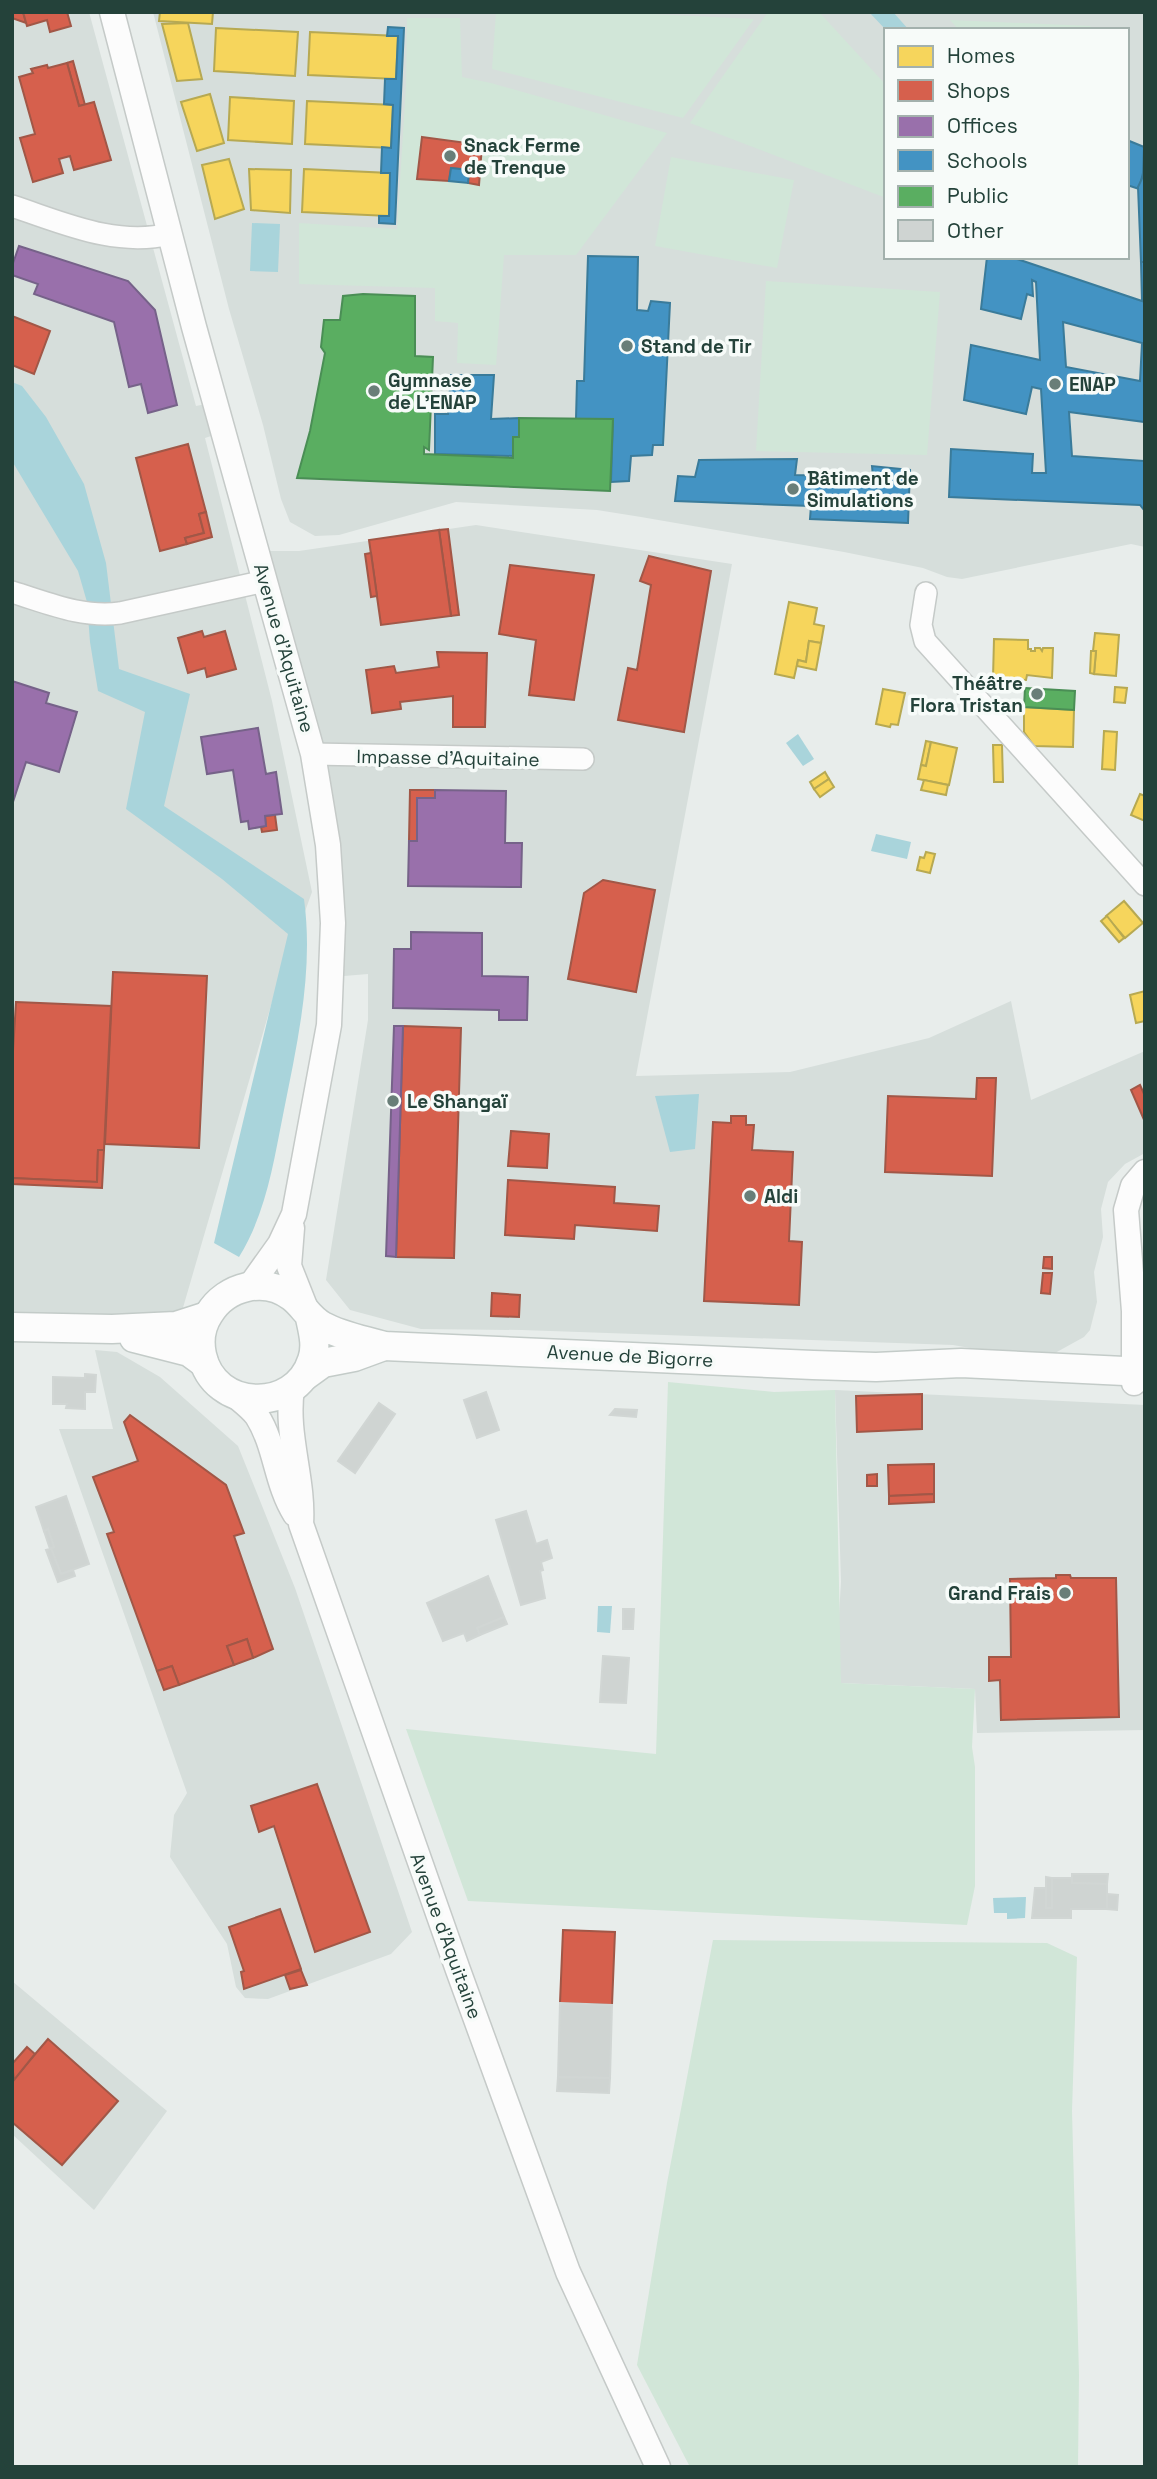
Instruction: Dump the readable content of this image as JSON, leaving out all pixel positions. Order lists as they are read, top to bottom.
{
  "streets": {
    "main road": ["Avenue de Bigorre"],
    "street": ["Avenue d'Aquitaine", "Impasse d'Aquitaine"]
  },
  "crossings": [
    ["Avenue d'Aquitaine", "Impasse d'Aquitaine"],
    ["Avenue d'Aquitaine", "Avenue de Bigorre"]
  ],
  "places": [
    "Snack Ferme de Trenque",
    "Stand de Tir",
    "ENAP",
    "Gymnase de L'ENAP",
    "Bâtiment de Simulations",
    "Théâtre Flora Tristan",
    "Le Shangaï",
    "Aldi",
    "Grand Frais"
  ],
  "legend": [
    "Homes",
    "Shops",
    "Offices",
    "Schools",
    "Public",
    "Other"
  ]
}
